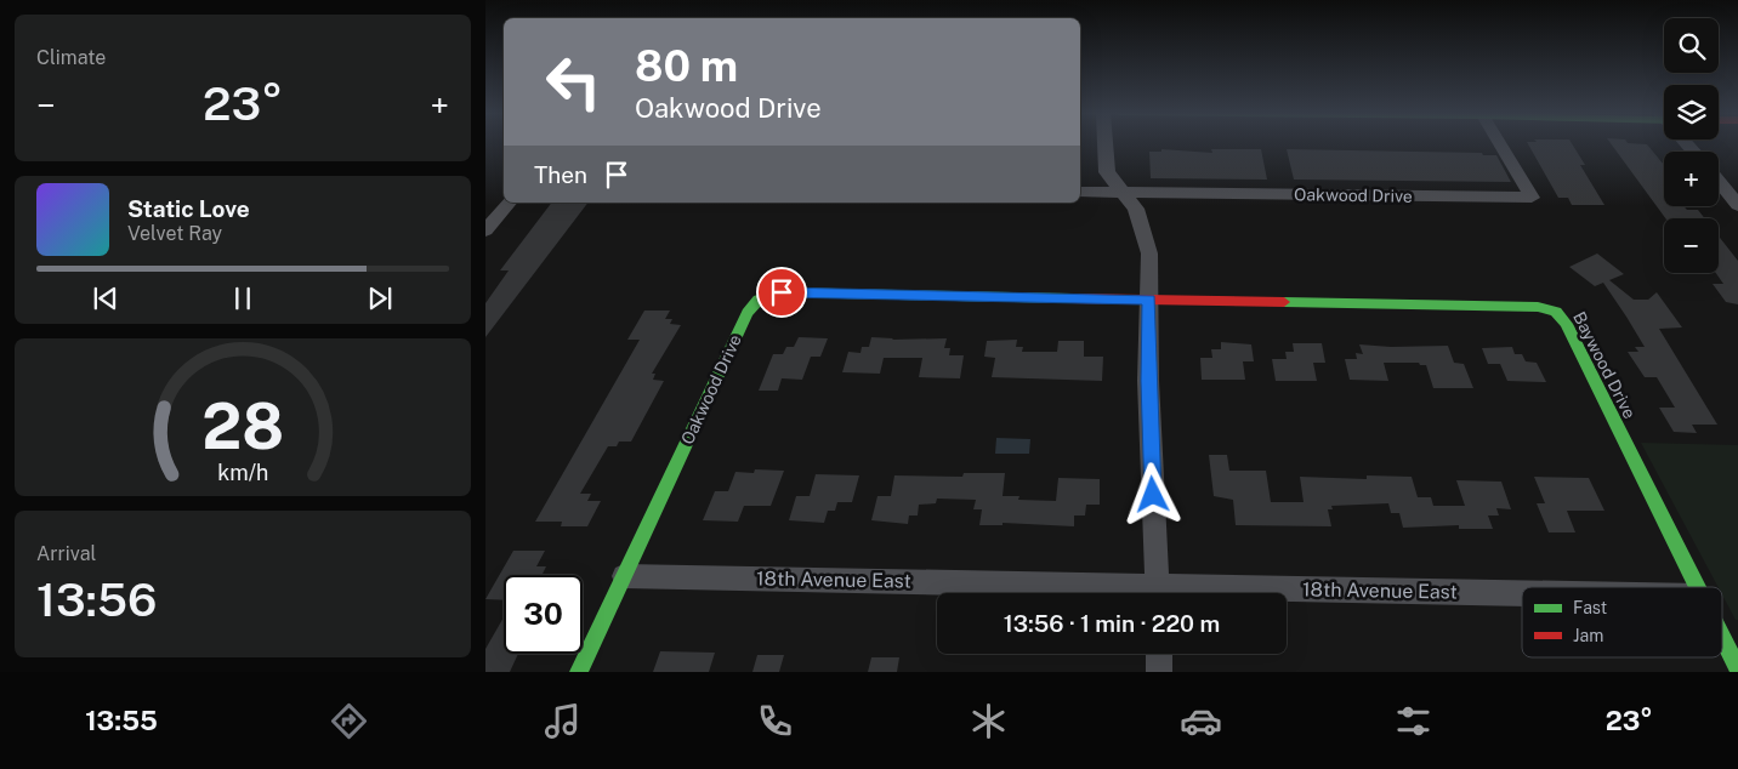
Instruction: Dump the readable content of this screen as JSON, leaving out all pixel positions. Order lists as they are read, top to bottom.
{
  "streets": {
    "street": ["Oakwood Drive", "Baywood Drive", "18th Avenue East"]
  },
  "crossings": [
    ["Oakwood Drive", "Baywood Drive"],
    ["Oakwood Drive", "18th Avenue East"]
  ],
  "legend": ["Fast", "Jam"],
  "page": {
    "tile": [
      "Climate",
      ["Arrival", "13:56"]
    ],
    "map_buttons": ["+", "−"],
    "turn": ["80 m", "Oakwood Drive"],
    "heat": ["−", "23°", "+"],
    "then": "Then",
    "song": ["Static Love", "Velvet Ray"],
    "limit": "30",
    "trip": "13:56 · 1 min · 220 m",
    "tabs": ["13:55", "23°"],
    "gauge": ["28", "km/h"]
  }
}
